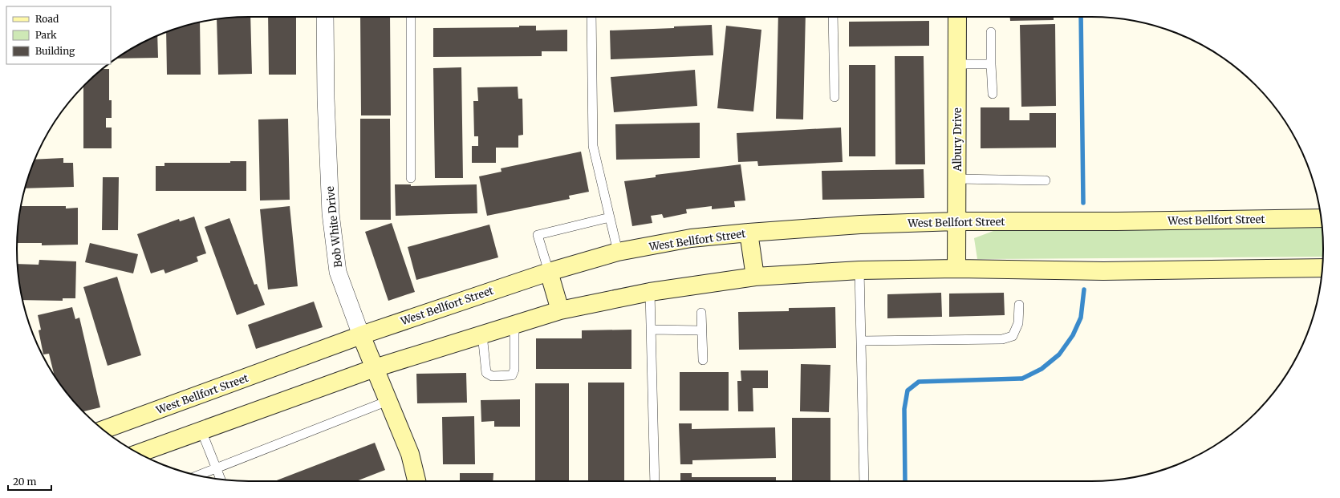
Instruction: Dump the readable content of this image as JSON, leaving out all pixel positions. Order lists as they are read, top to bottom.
{
  "streets": {
    "main road": ["Albury Drive", "West Bellfort Street", "Bob White Drive"]
  },
  "crossings": [
    ["Albury Drive", "West Bellfort Street"],
    ["West Bellfort Street", "Bob White Drive"]
  ],
  "legend": ["Road", "Park", "Building"],
  "scale_bar": "20 m"
}
